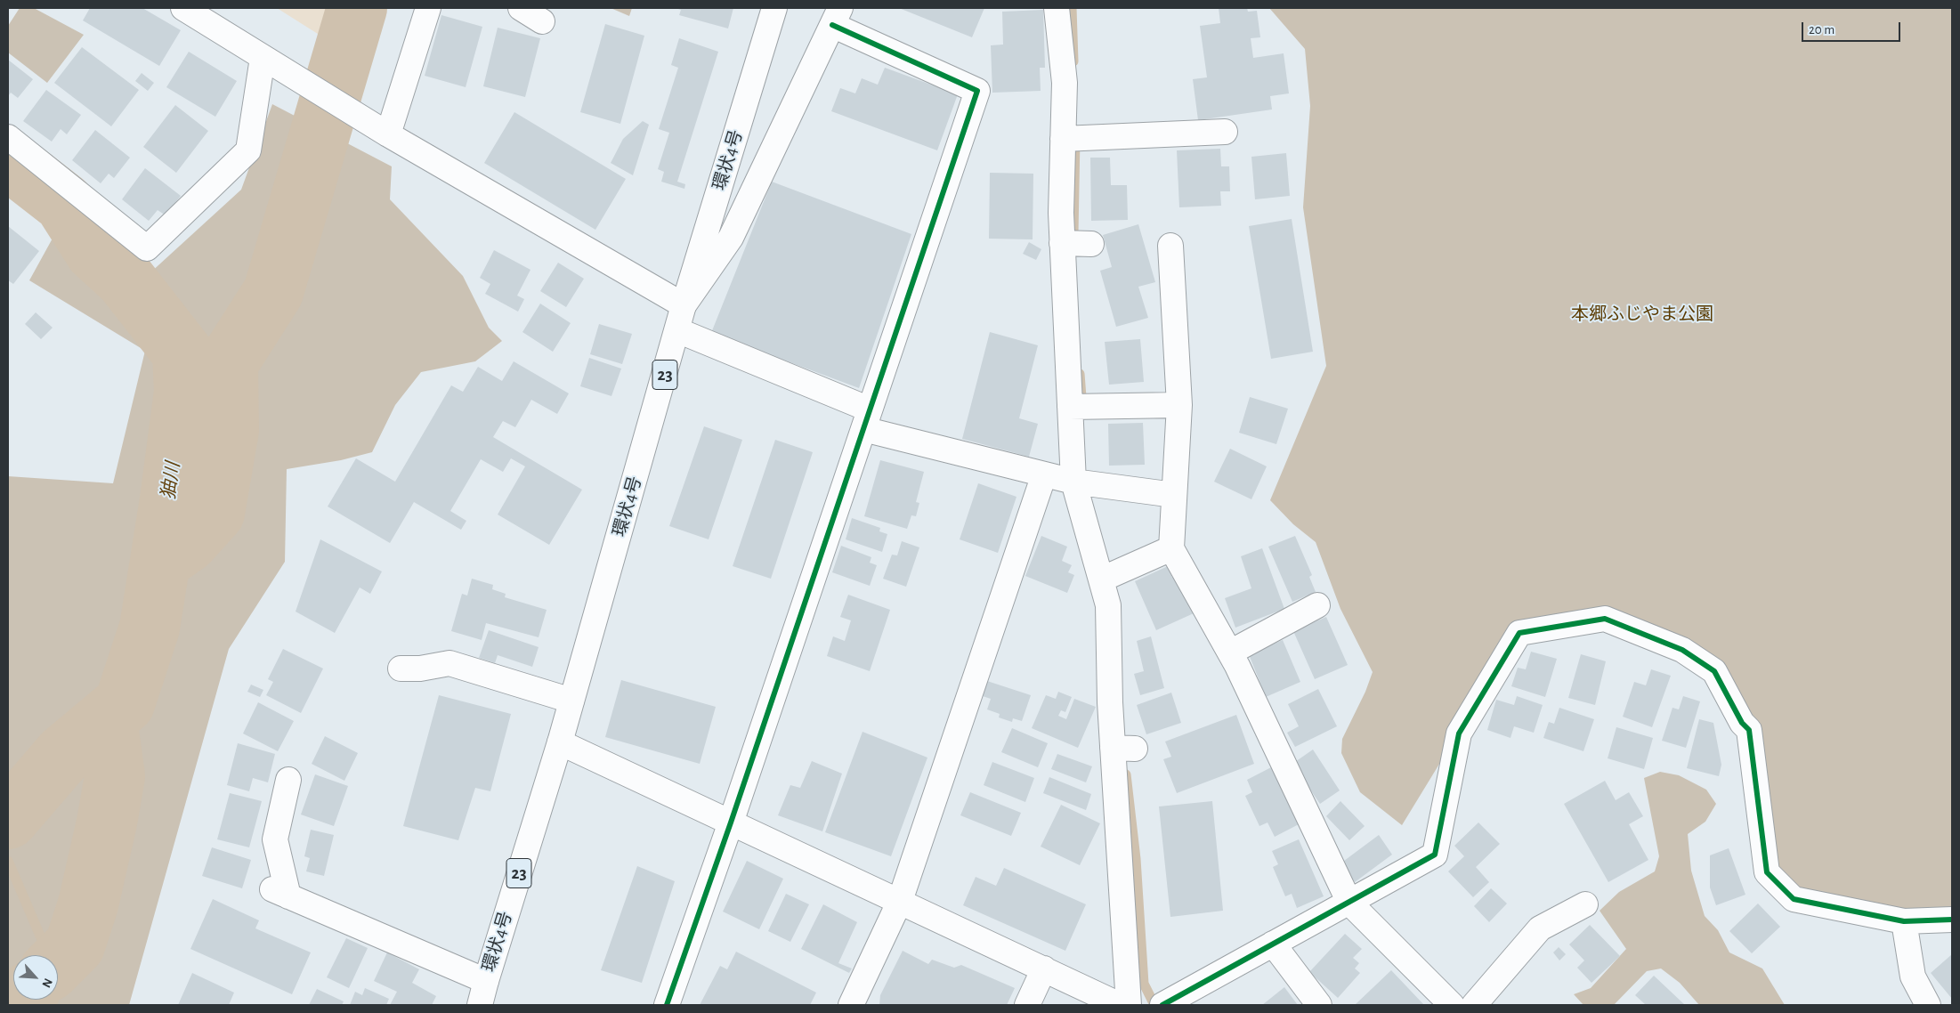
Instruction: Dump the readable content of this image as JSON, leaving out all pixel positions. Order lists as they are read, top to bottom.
{
  "streets": {
    "street": ["環状4号", "23"]
  },
  "water": ["㹨川"],
  "parks": ["本郷ふじやま公園"],
  "scale_bar": "20 m",
  "north": "bottom right"
}
